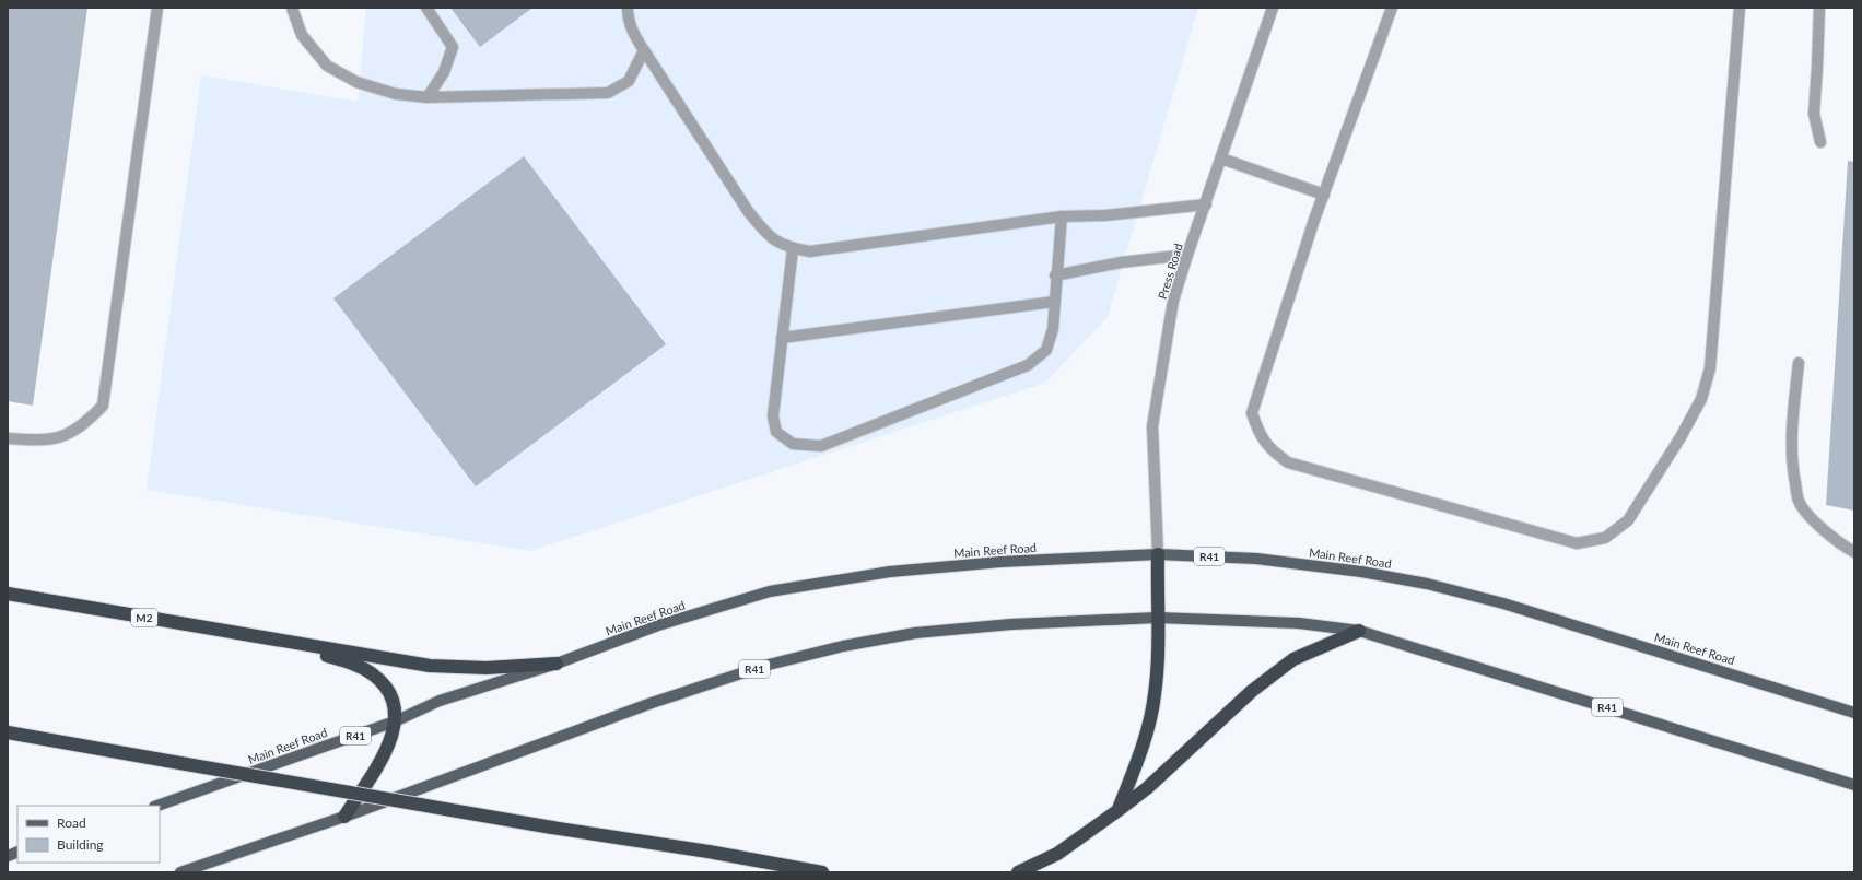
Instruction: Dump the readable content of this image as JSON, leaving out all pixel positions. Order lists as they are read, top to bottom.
{
  "streets": {
    "highway": ["M2"],
    "main road": ["Main Reef Road", "R41"],
    "street": ["Press Road"]
  },
  "crossings": [
    ["Press Road", "Main Reef Road"]
  ],
  "legend": ["Road", "Building"]
}
